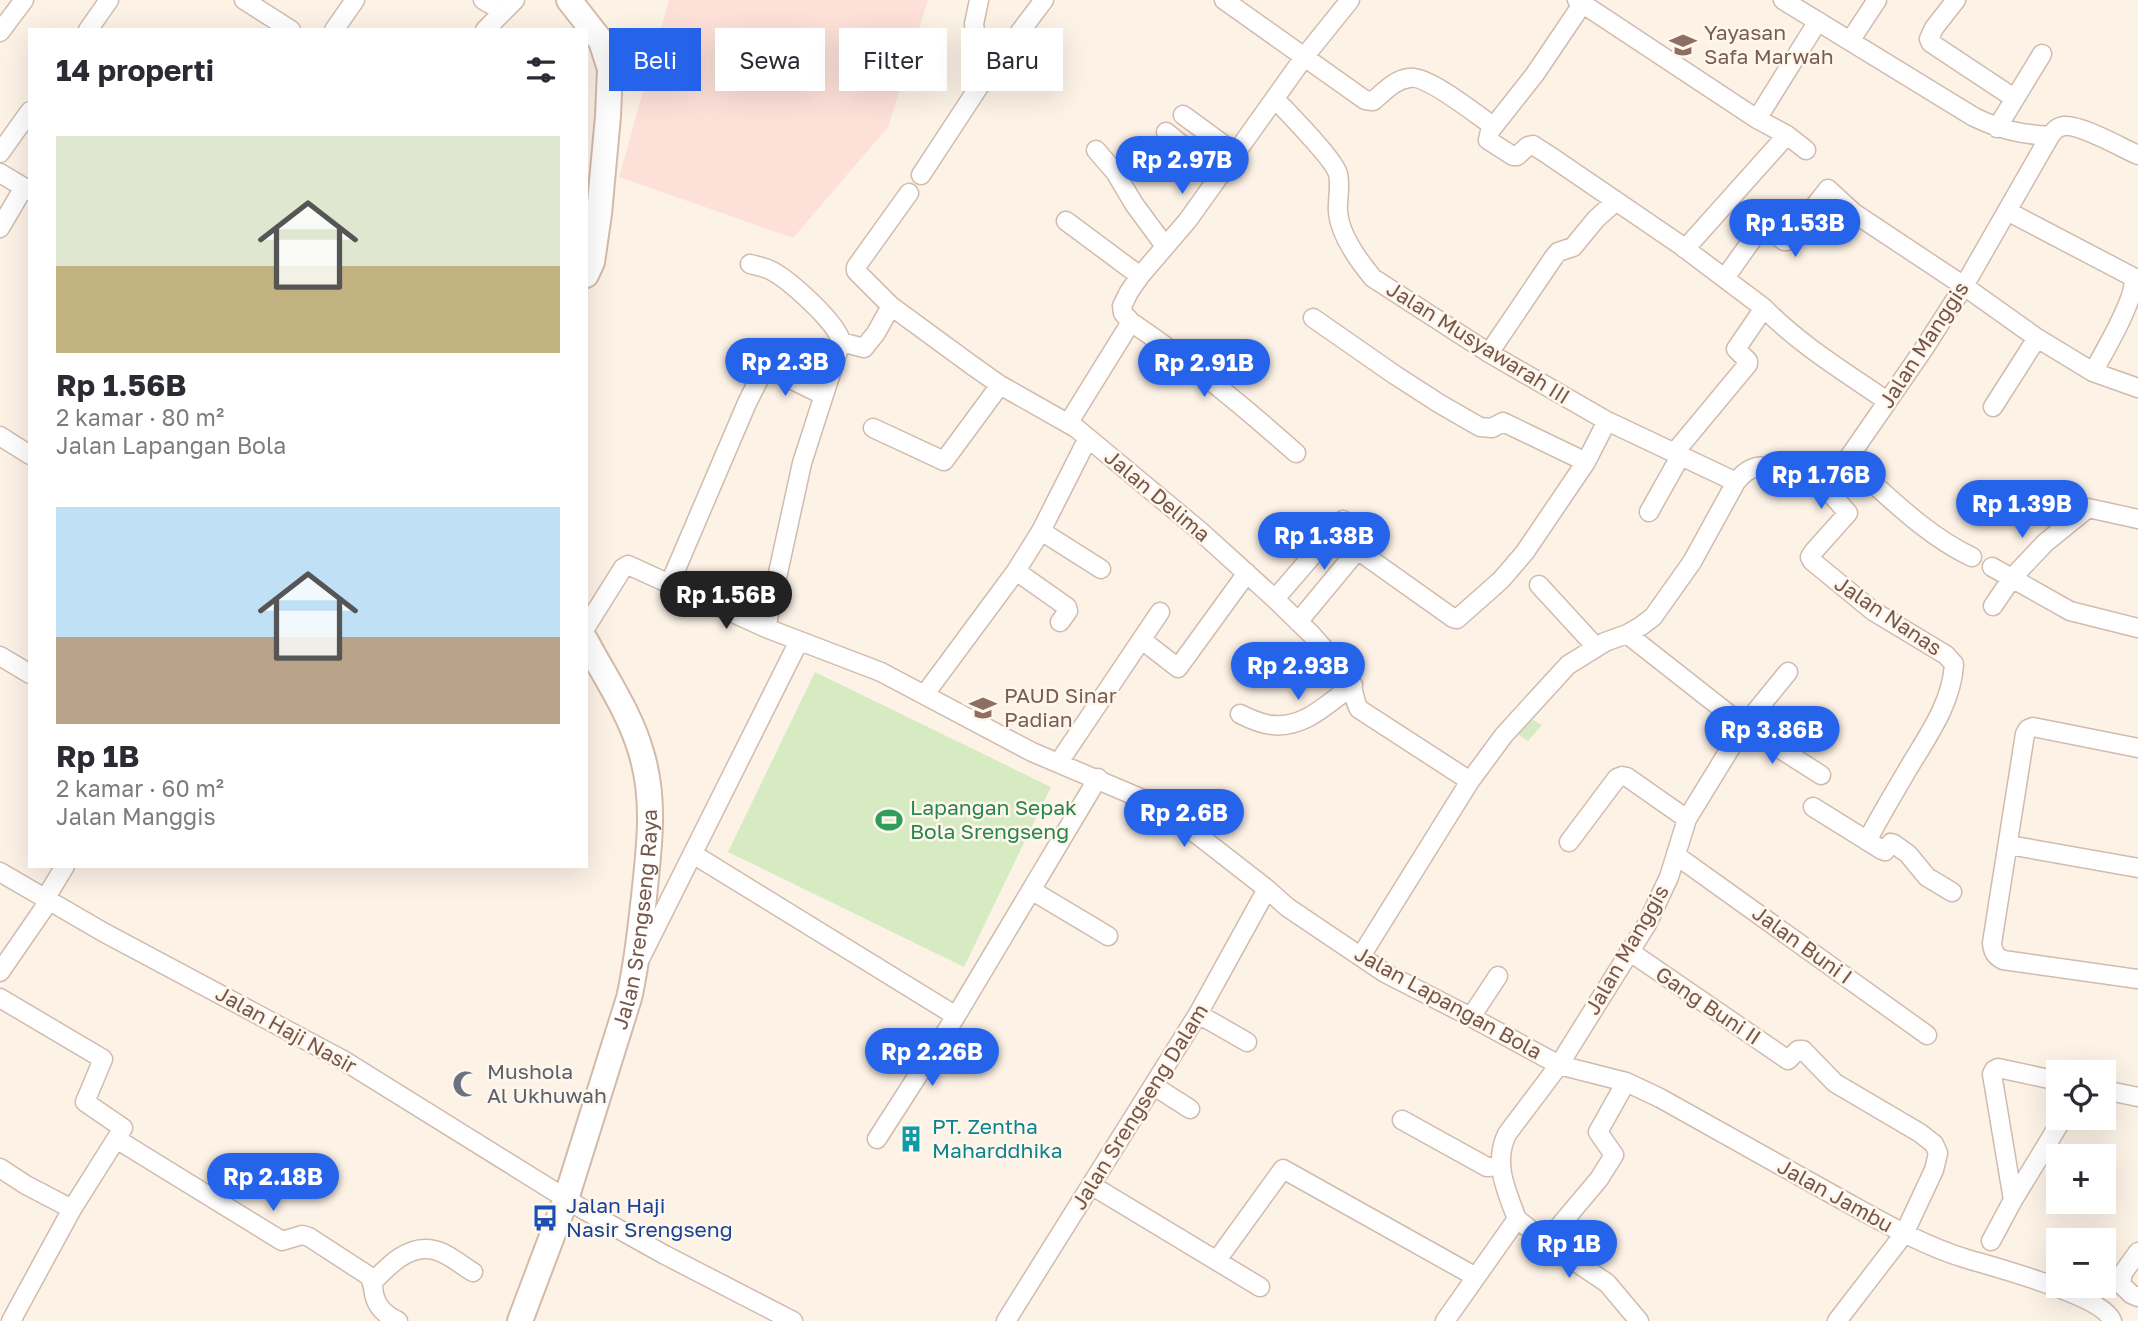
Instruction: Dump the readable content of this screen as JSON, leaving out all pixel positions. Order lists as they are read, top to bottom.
{
  "streets": {
    "main road": ["Jalan Srengseng Raya"],
    "street": [
      "Jalan Musyawarah III",
      "Jalan Manggis",
      "Jalan Delima",
      "Jalan Nanas",
      "Jalan Buni I",
      "Jalan Lapangan Bola",
      "Gang Buni II",
      "Jalan Haji Nasir",
      "Jalan Srengseng Dalam",
      "Jalan Jambu"
    ]
  },
  "crossings": [
    ["Jalan Manggis", "Jalan Nanas"],
    ["Jalan Manggis", "Jalan Buni I"],
    ["Jalan Manggis", "Jalan Lapangan Bola"],
    ["Jalan Manggis", "Gang Buni II"],
    ["Jalan Manggis", "Jalan Jambu"],
    ["Jalan Srengseng Raya", "Jalan Haji Nasir"],
    ["Jalan Lapangan Bola", "Jalan Srengseng Dalam"],
    ["Jalan Lapangan Bola", "Jalan Jambu"],
    ["Gang Buni II", "Jalan Jambu"]
  ],
  "places": {
    "school or university": ["Yayasan Safa Marwah", "PAUD Sinar Padian"],
    "sports": ["Lapangan Sepak Bola Srengseng"],
    "mosque": ["Mushola Al Ukhuwah"],
    "building": ["PT. Zentha Maharddhika"],
    "bus stop": ["Jalan Haji Nasir Srengseng"]
  },
  "page": {
    "chip": [
      "Beli",
      "Sewa",
      "Filter",
      "Baru"
    ],
    "heading": "14 properti",
    "list": [
      {
        "name": "Rp 1.56B",
        "note": "2 kamar · 80 m² · Jalan Lapangan Bola"
      },
      {
        "name": "Rp 1B",
        "note": "2 kamar · 60 m² · Jalan Manggis"
      }
    ],
    "price": [
      "Rp 2.97B",
      "Rp 1.53B",
      "Rp 2.3B",
      "Rp 2.91B",
      "Rp 1.76B",
      "Rp 1.39B",
      "Rp 1.38B",
      "Rp 1.56B",
      "Rp 2.93B",
      "Rp 3.86B",
      "Rp 2.6B",
      "Rp 2.26B",
      "Rp 2.18B",
      "Rp 1B"
    ],
    "map_buttons": ["+", "−"]
  }
}
